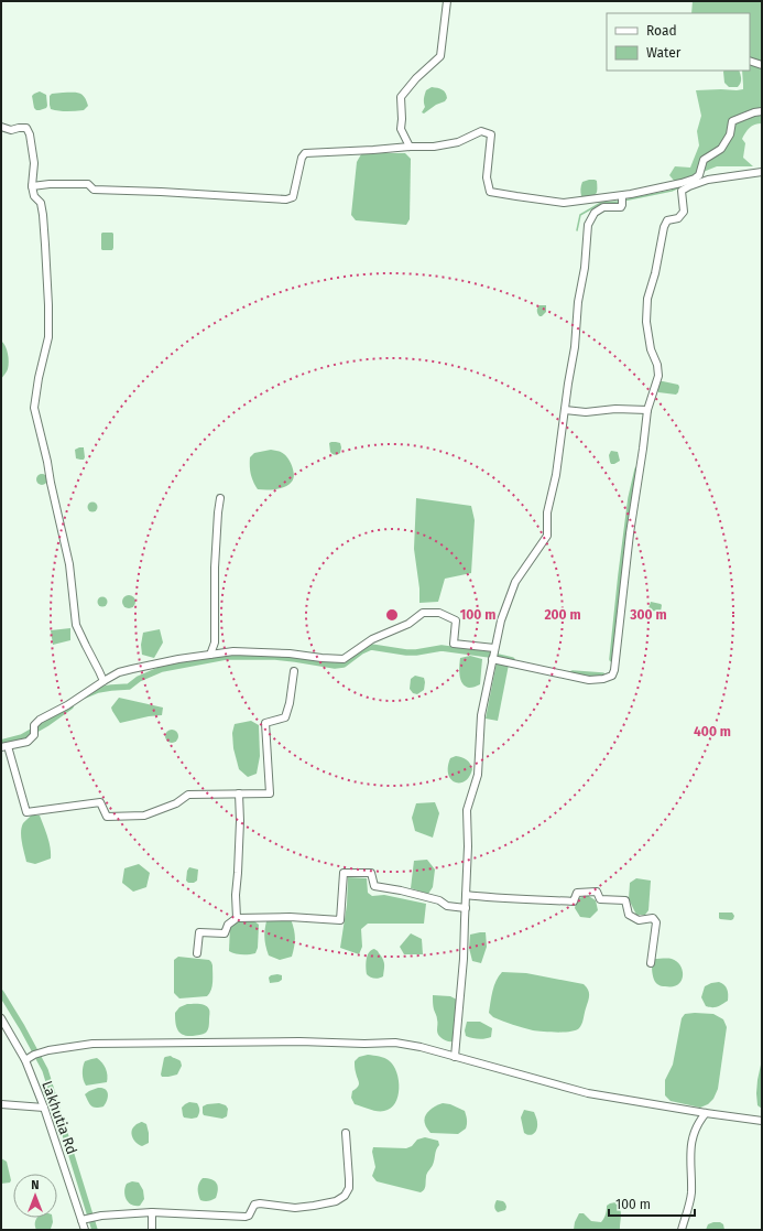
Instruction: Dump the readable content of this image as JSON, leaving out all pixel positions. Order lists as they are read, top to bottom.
{
  "streets": {
    "street": ["Lakhutia Rd"]
  },
  "legend": ["Road", "Water"],
  "scale_bar": "100 m",
  "north": "top",
  "rings": [
    "100 m",
    "200 m",
    "300 m",
    "400 m"
  ]
}
